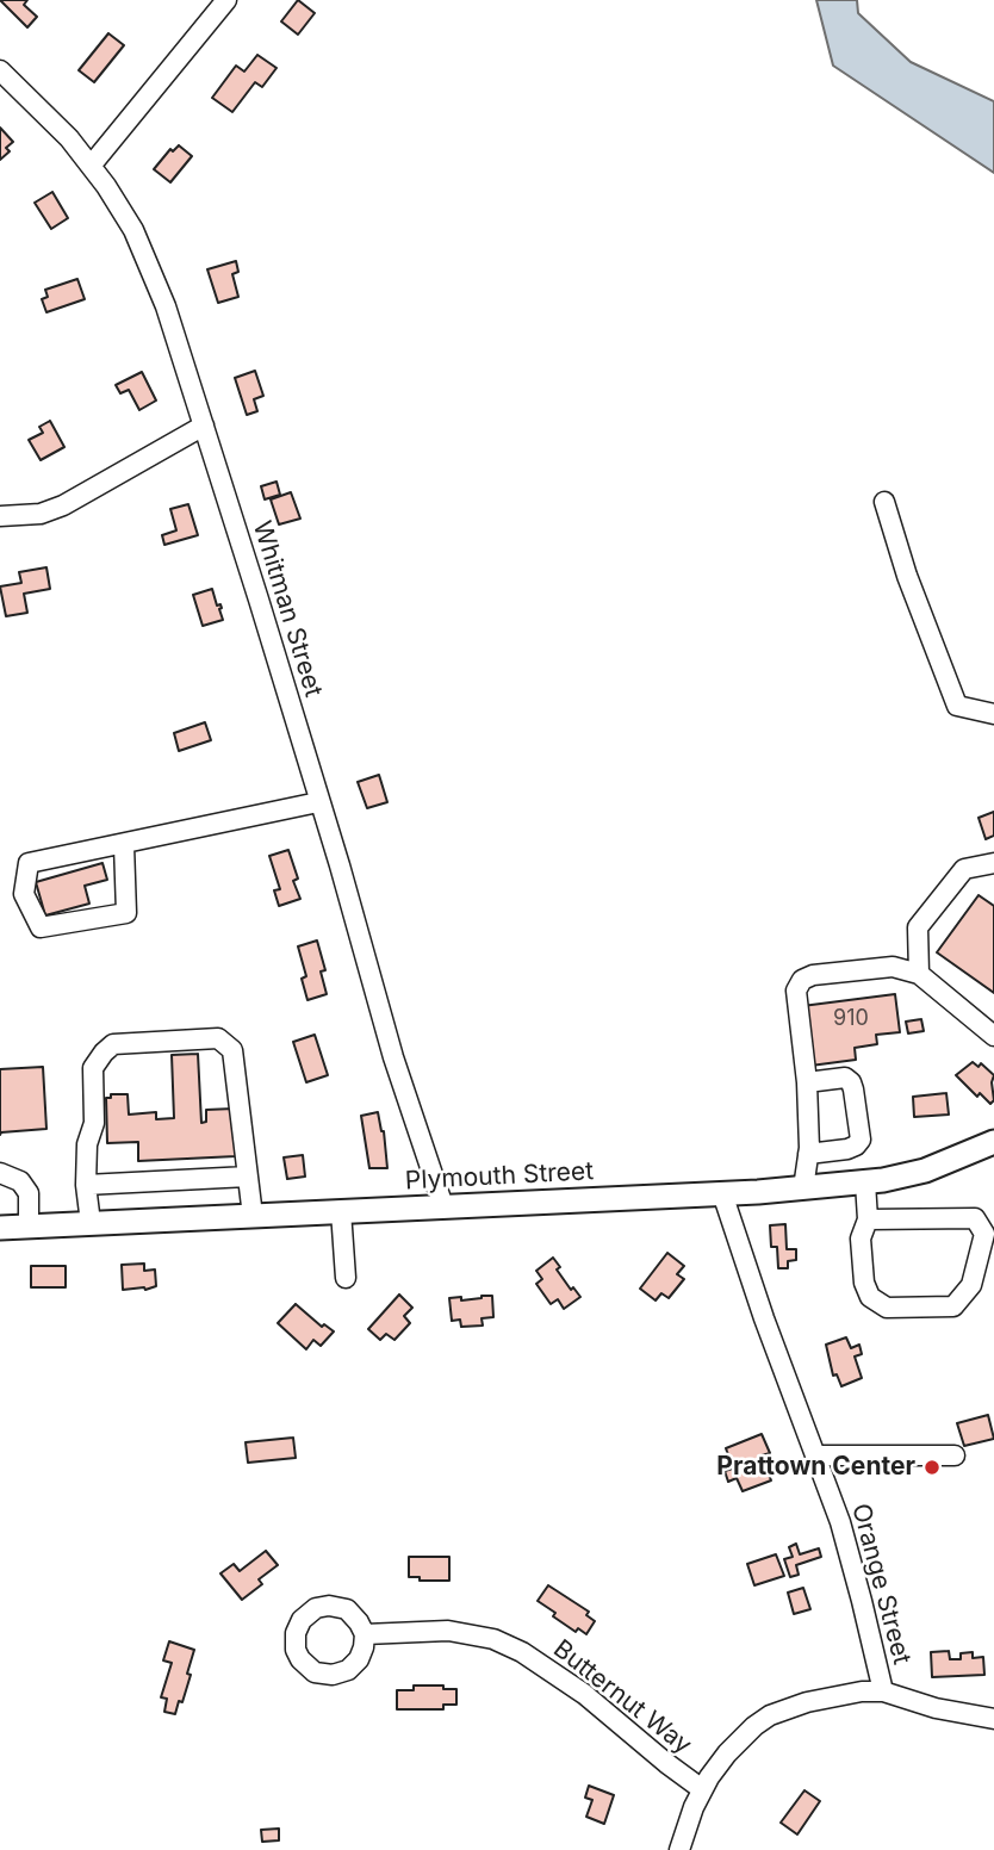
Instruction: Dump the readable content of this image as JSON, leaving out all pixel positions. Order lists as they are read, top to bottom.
{
  "streets": {
    "main road": ["Plymouth Street"],
    "street": ["Whitman Street", "Orange Street", "Butternut Way"]
  },
  "crossings": [
    ["Whitman Street", "Plymouth Street"],
    ["Plymouth Street", "Orange Street"]
  ],
  "places": ["Prattown Center"],
  "house_numbers": ["910"]
}
